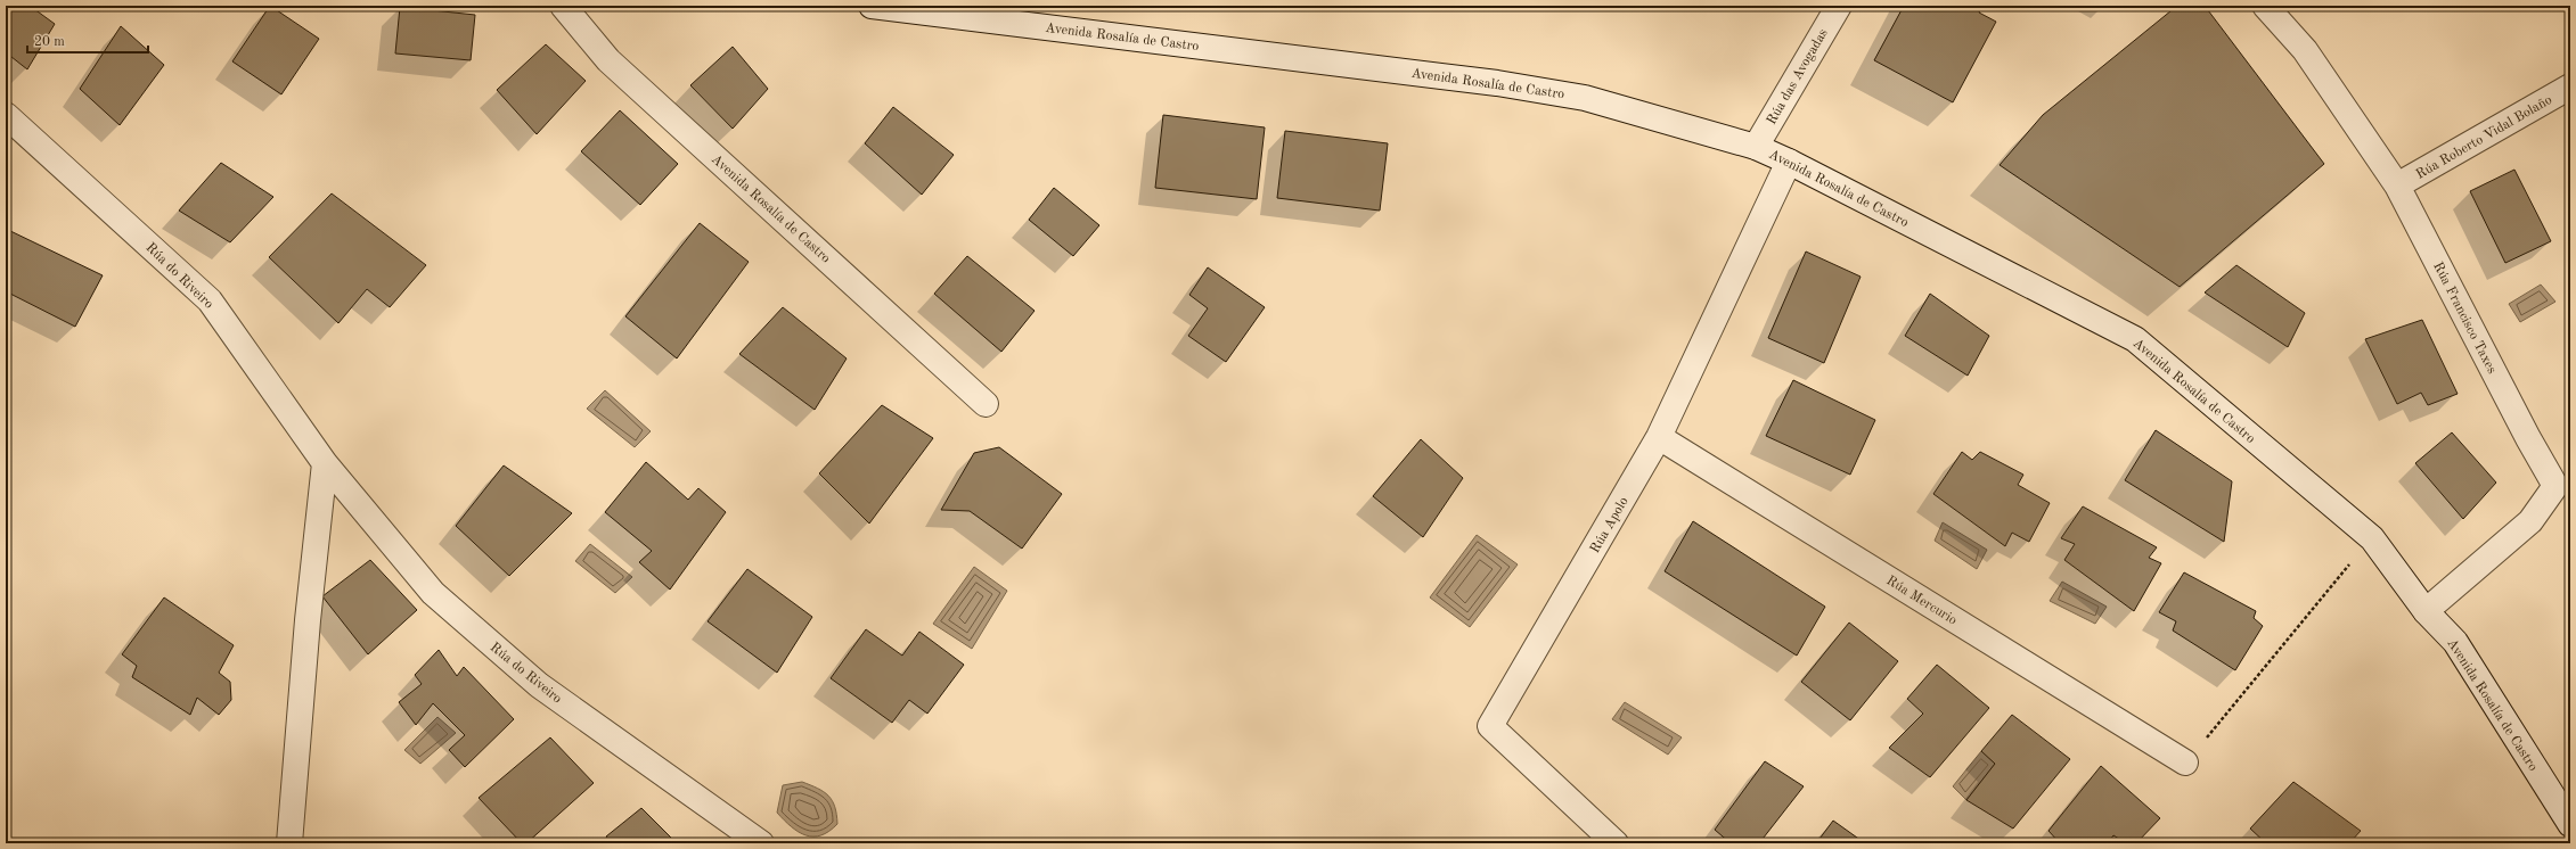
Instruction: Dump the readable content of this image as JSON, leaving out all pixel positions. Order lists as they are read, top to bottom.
{
  "streets": {
    "street": [
      "Avenida Rosalía de Castro",
      "Rúa das Avogadas",
      "Rúa Roberto Vidal Bolaño",
      "Rúa do Riveiro",
      "Rúa Francisco Taxes",
      "Rúa Apolo",
      "Rúa Mercurio"
    ]
  },
  "crossings": [
    ["Avenida Rosalía de Castro", "Rúa das Avogadas"],
    ["Avenida Rosalía de Castro", "Rúa Francisco Taxes"],
    ["Avenida Rosalía de Castro", "Rúa Apolo"],
    ["Rúa Roberto Vidal Bolaño", "Rúa Francisco Taxes"],
    ["Rúa Apolo", "Rúa Mercurio"]
  ],
  "scale_bar": "20 m"
}
